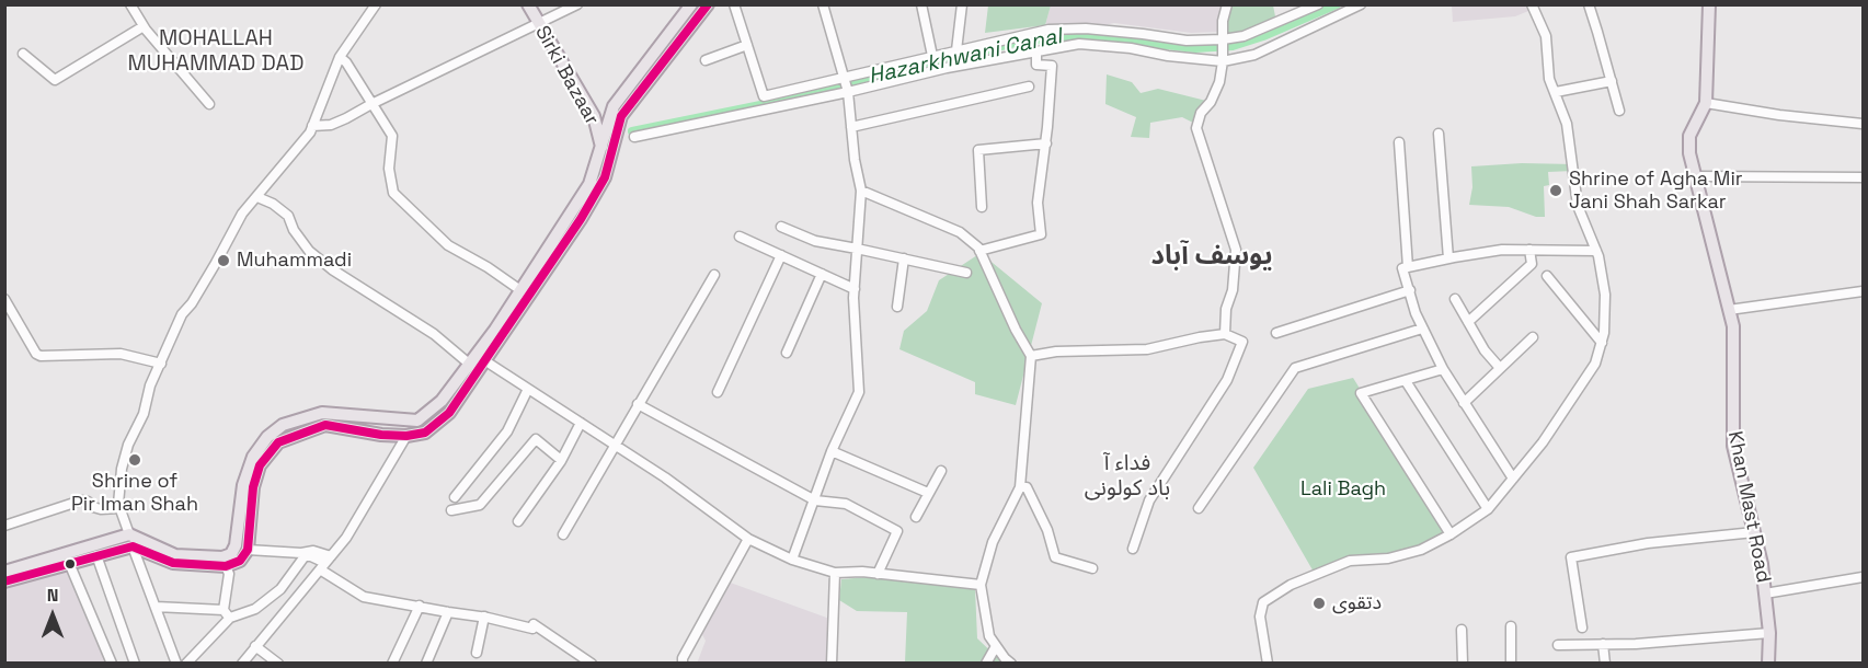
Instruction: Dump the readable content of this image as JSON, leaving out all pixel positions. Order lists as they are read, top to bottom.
{
  "streets": {
    "main road": ["Sirki Bazaar", "Khan Mast Road"]
  },
  "districts": ["MOHALLAH MUHAMMAD DAD", "یوسف آباد", "فداء آ باد کولونی"],
  "water": ["Hazarkhwani Canal"],
  "parks": ["Lali Bagh"],
  "places": [
    "Shrine of Agha Mir Jani Shah Sarkar",
    "Muhammadi",
    "Shrine of Pir Iman Shah",
    "دتقوى"
  ],
  "north": "top"
}
